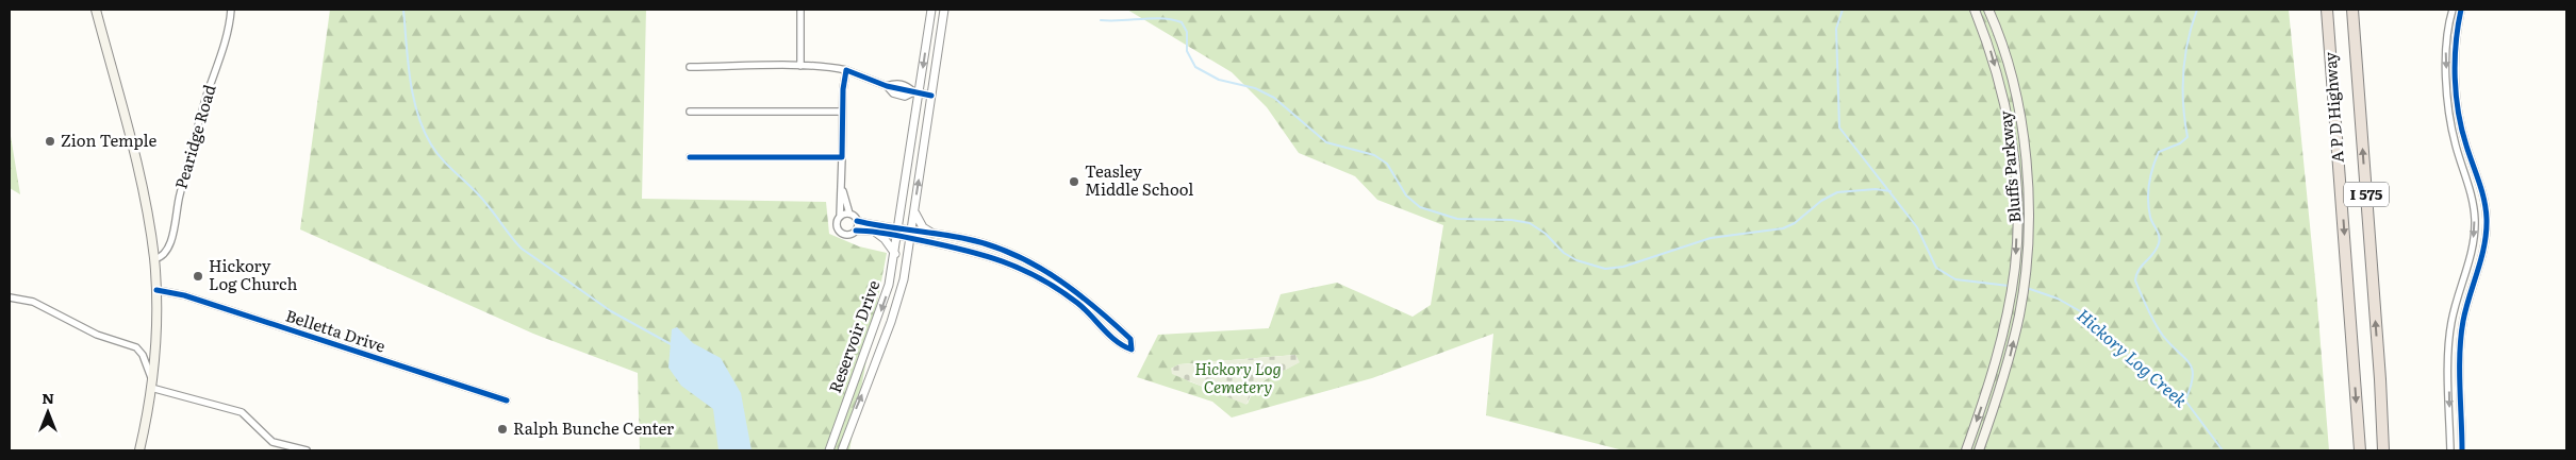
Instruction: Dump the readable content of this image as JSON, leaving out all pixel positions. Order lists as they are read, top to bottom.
{
  "streets": {
    "highway": ["A P D Highway", "I 575"],
    "main road": ["Bluffs Parkway"],
    "street": ["Pearidge Road", "Belletta Drive", "Reservoir Drive"]
  },
  "water": ["Hickory Log Creek"],
  "parks": ["Hickory Log Cemetery"],
  "places": [
    "Zion Temple",
    "Teasley Middle School",
    "Hickory Log Church",
    "Ralph Bunche Center"
  ],
  "north": "top"
}
